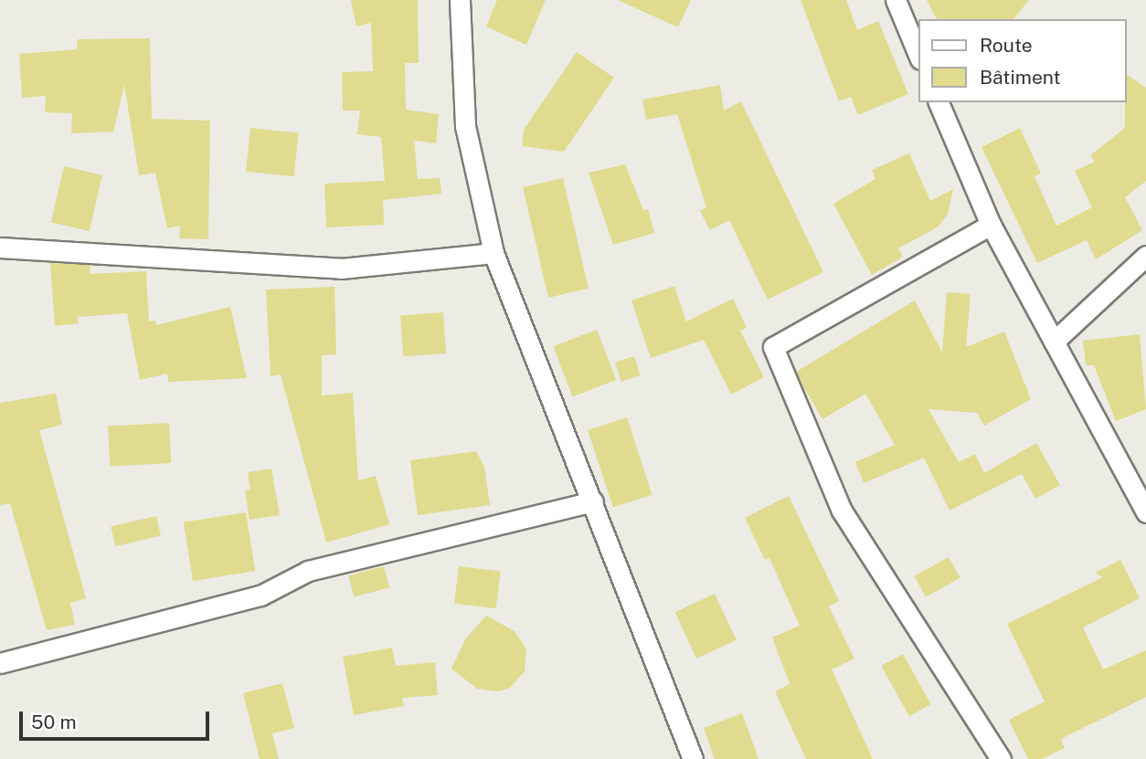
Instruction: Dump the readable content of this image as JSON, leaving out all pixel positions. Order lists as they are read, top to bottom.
{
  "legend": ["Route", "Bâtiment"],
  "scale_bar": "50 m"
}
